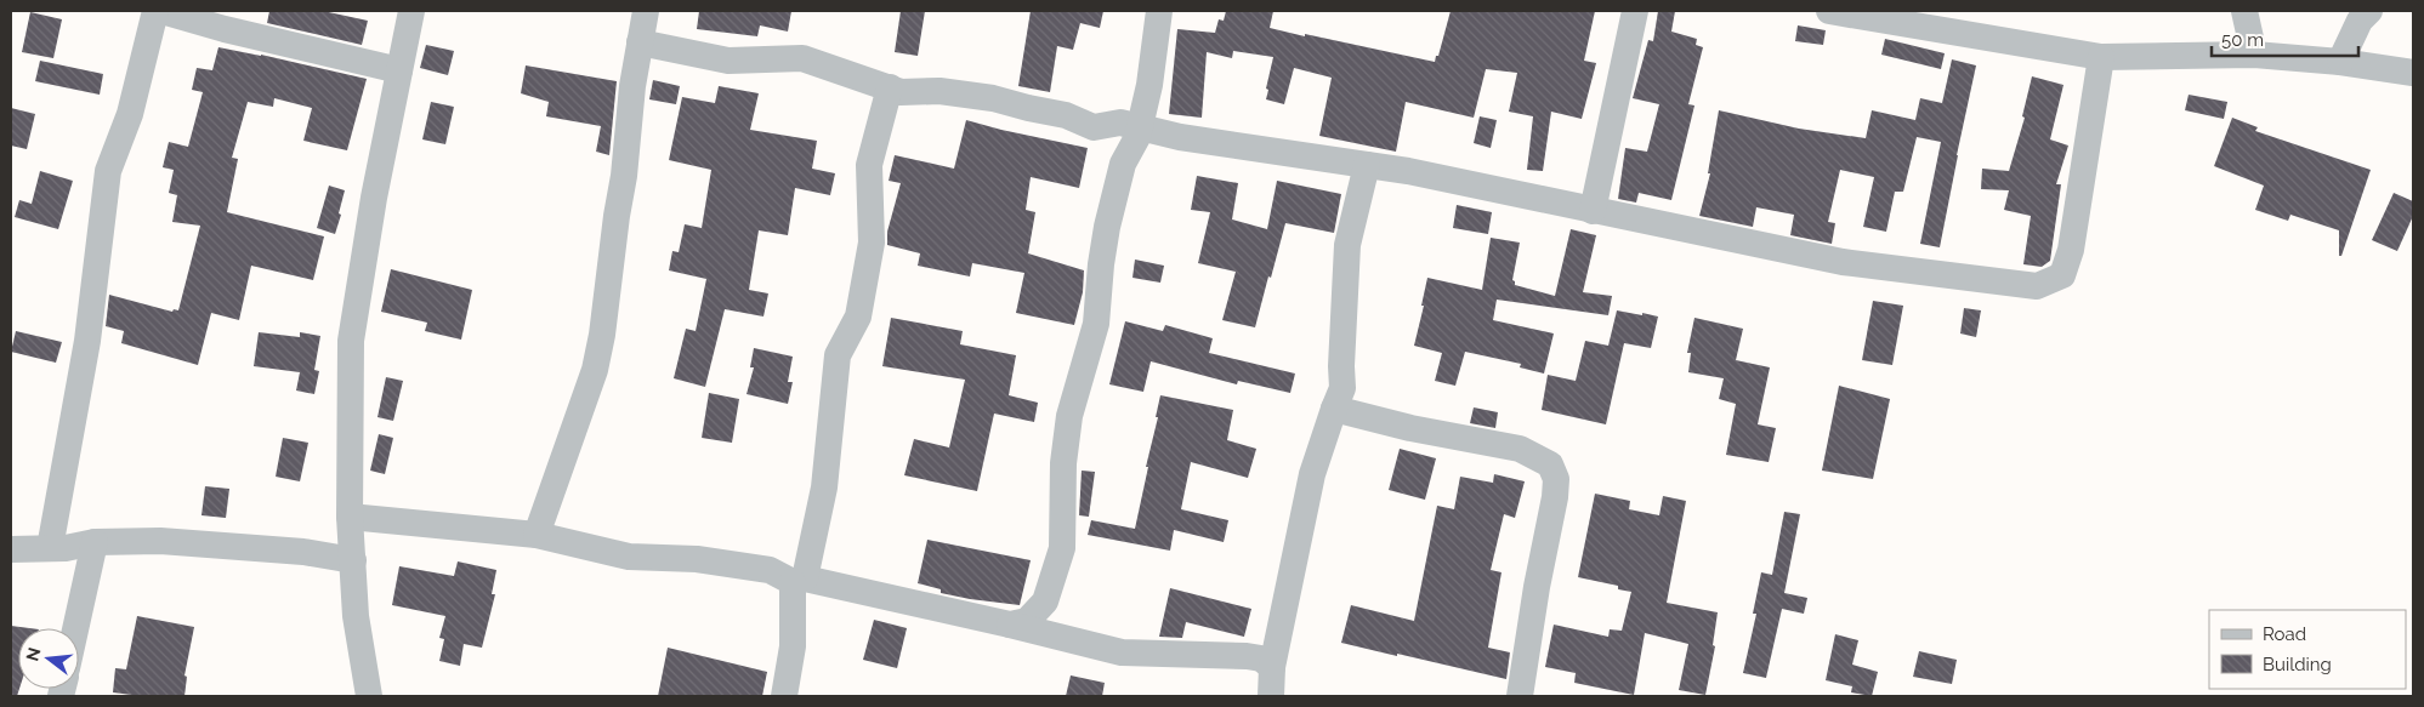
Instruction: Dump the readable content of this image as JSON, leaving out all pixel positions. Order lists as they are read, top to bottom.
{
  "legend": ["Road", "Building"],
  "scale_bar": "50 m",
  "north": "left"
}
